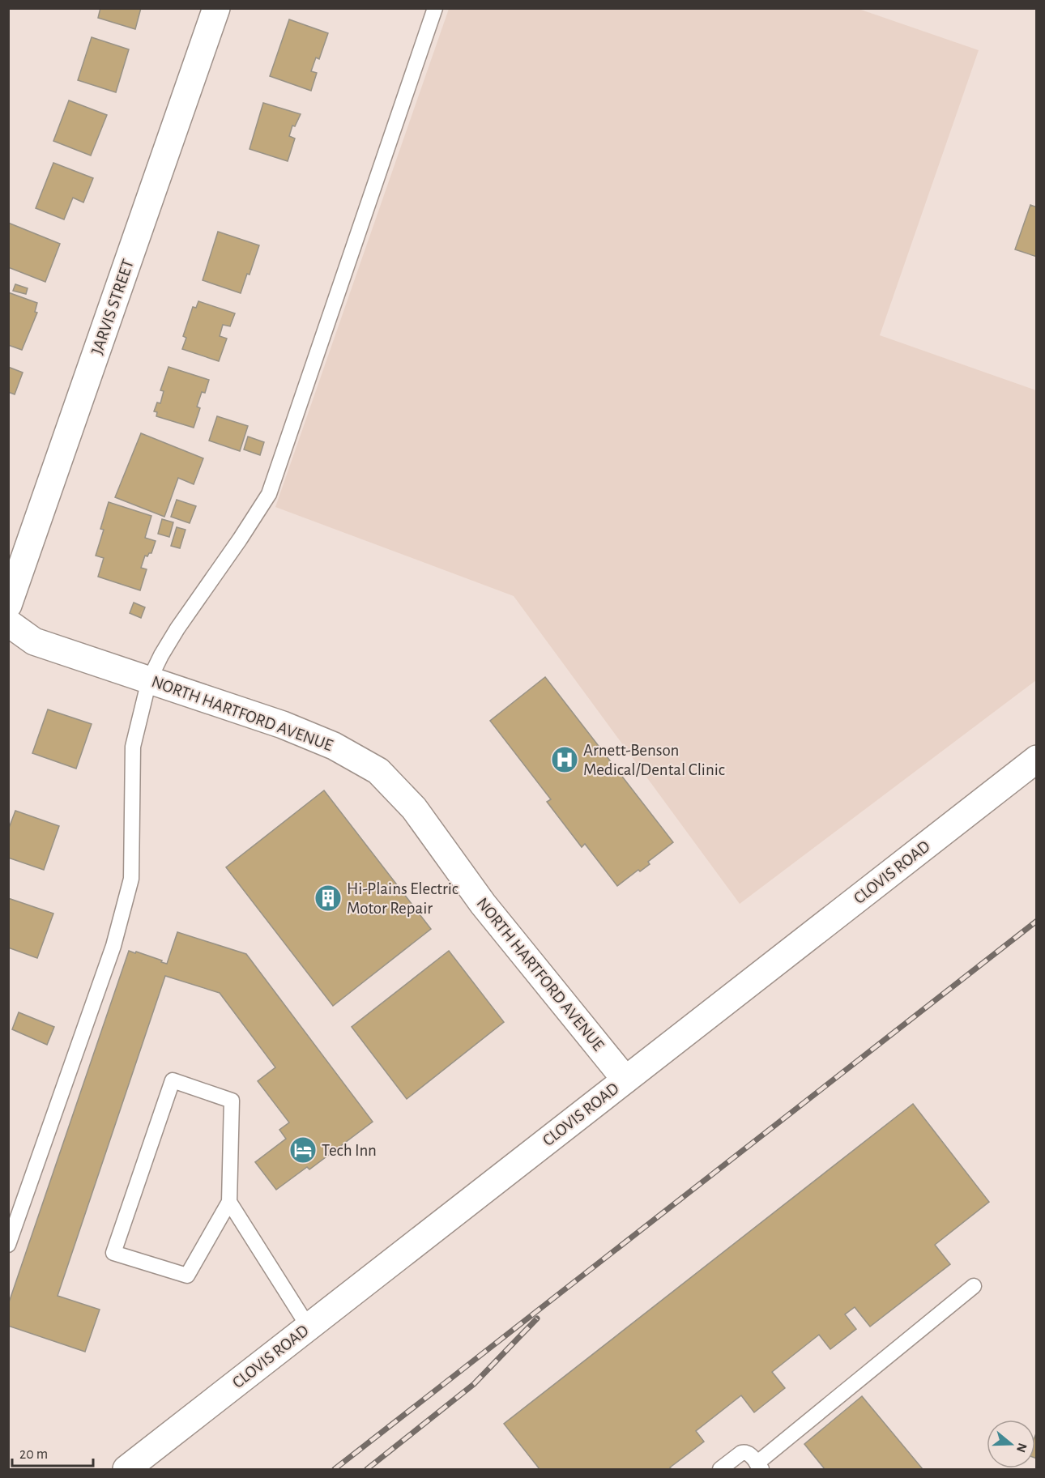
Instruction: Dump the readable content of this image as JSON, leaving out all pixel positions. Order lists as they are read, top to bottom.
{
  "streets": {
    "main road": ["JARVIS STREET", "NORTH HARTFORD AVENUE", "CLOVIS ROAD"]
  },
  "crossings": [
    ["NORTH HARTFORD AVENUE", "CLOVIS ROAD"]
  ],
  "places": {
    "hospital": ["Arnett-Benson Medical/Dental Clinic"],
    "building": ["Hi-Plains Electric Motor Repair"],
    "hotel": ["Tech Inn"]
  },
  "scale_bar": "20 m",
  "north": "right"
}
